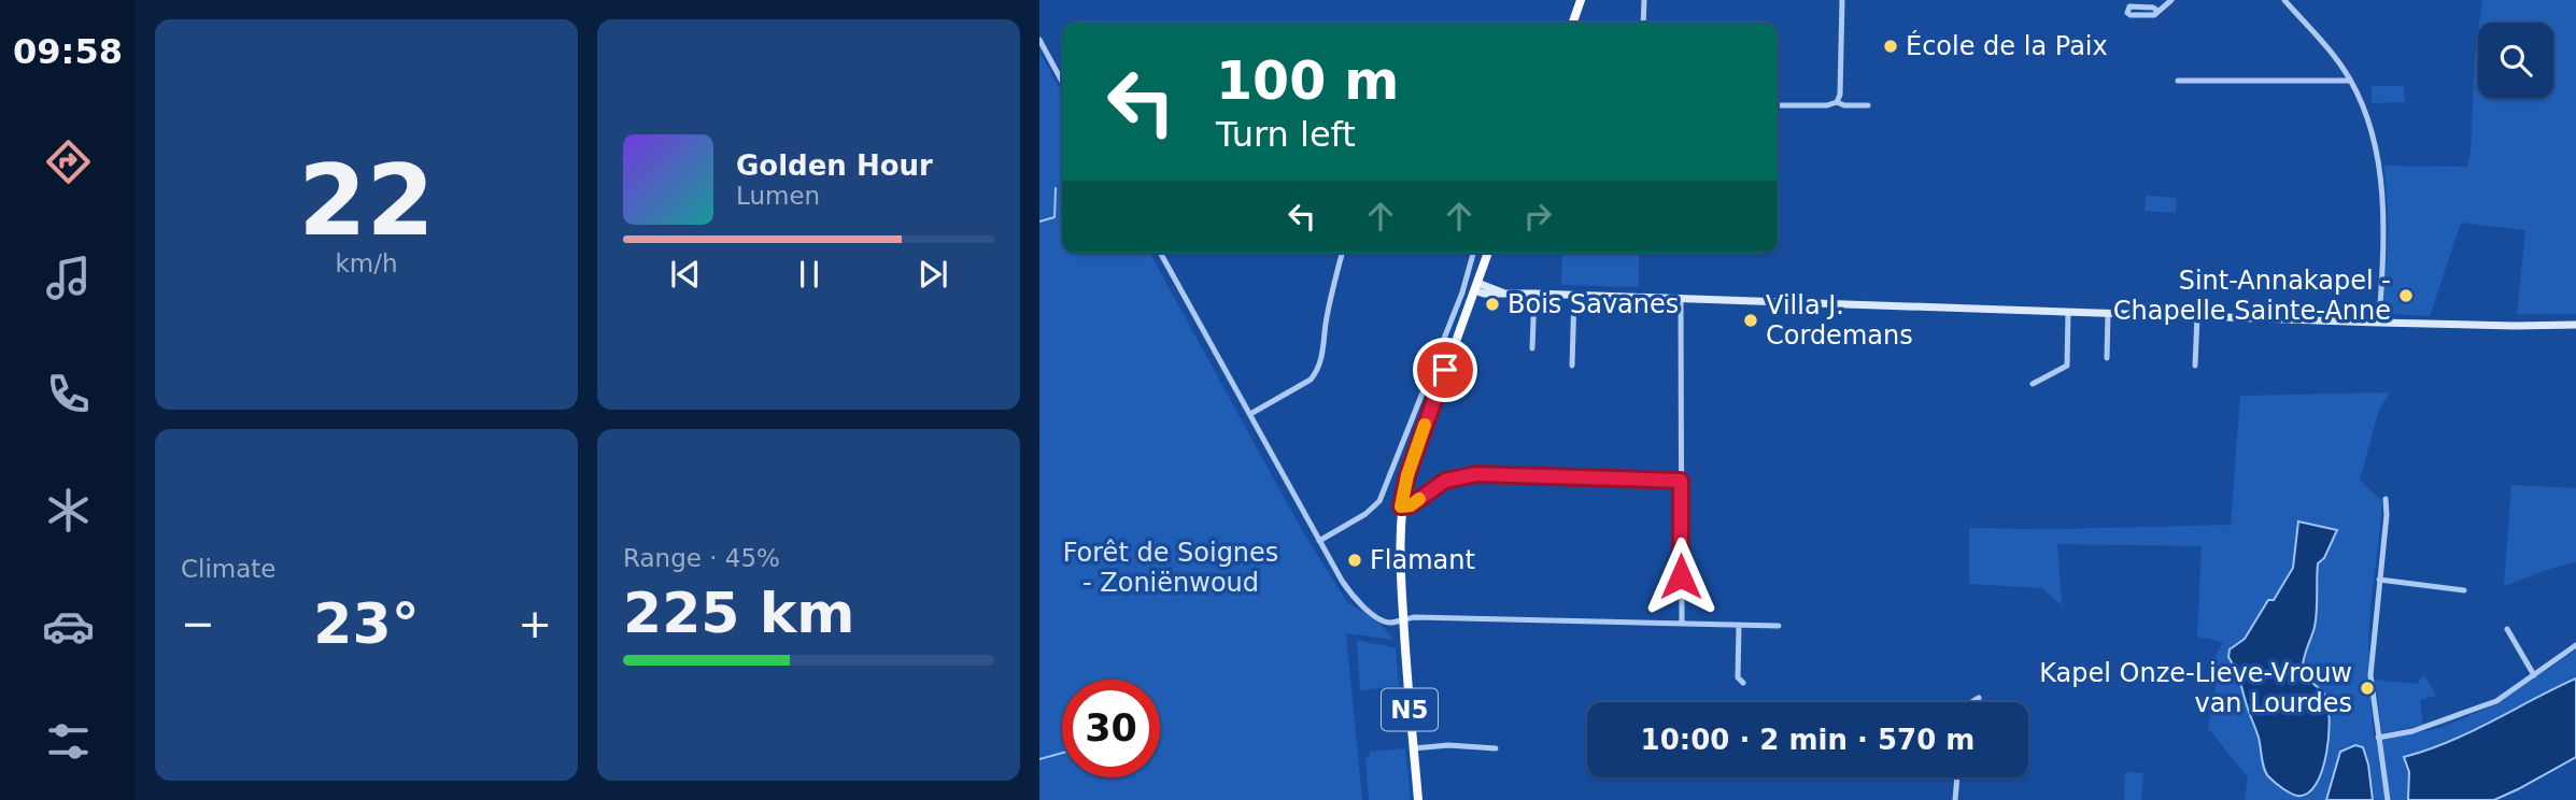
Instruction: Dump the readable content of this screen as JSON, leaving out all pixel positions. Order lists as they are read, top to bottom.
{
  "streets": {
    "main road": ["N5"]
  },
  "parks": ["Forêt de Soignes - Zoniënwoud"],
  "places": [
    "École de la Paix",
    "Sint-Annakapel - Chapelle Sainte-Anne",
    "Bois Savanes",
    "Villa J. Cordemans",
    "Flamant",
    "Kapel Onze-Lieve-Vrouw van Lourdes"
  ],
  "page": {
    "tabs": "09:58",
    "tile": [
      ["22", "km/h"],
      "Climate",
      ["Range · 45%", "225 km"]
    ],
    "turn": ["100 m", "Turn left"],
    "song": ["Golden Hour", "Lumen"],
    "heat": ["−", "23°", "+"],
    "limit": "30",
    "trip": "10:00 · 2 min · 570 m"
  }
}
